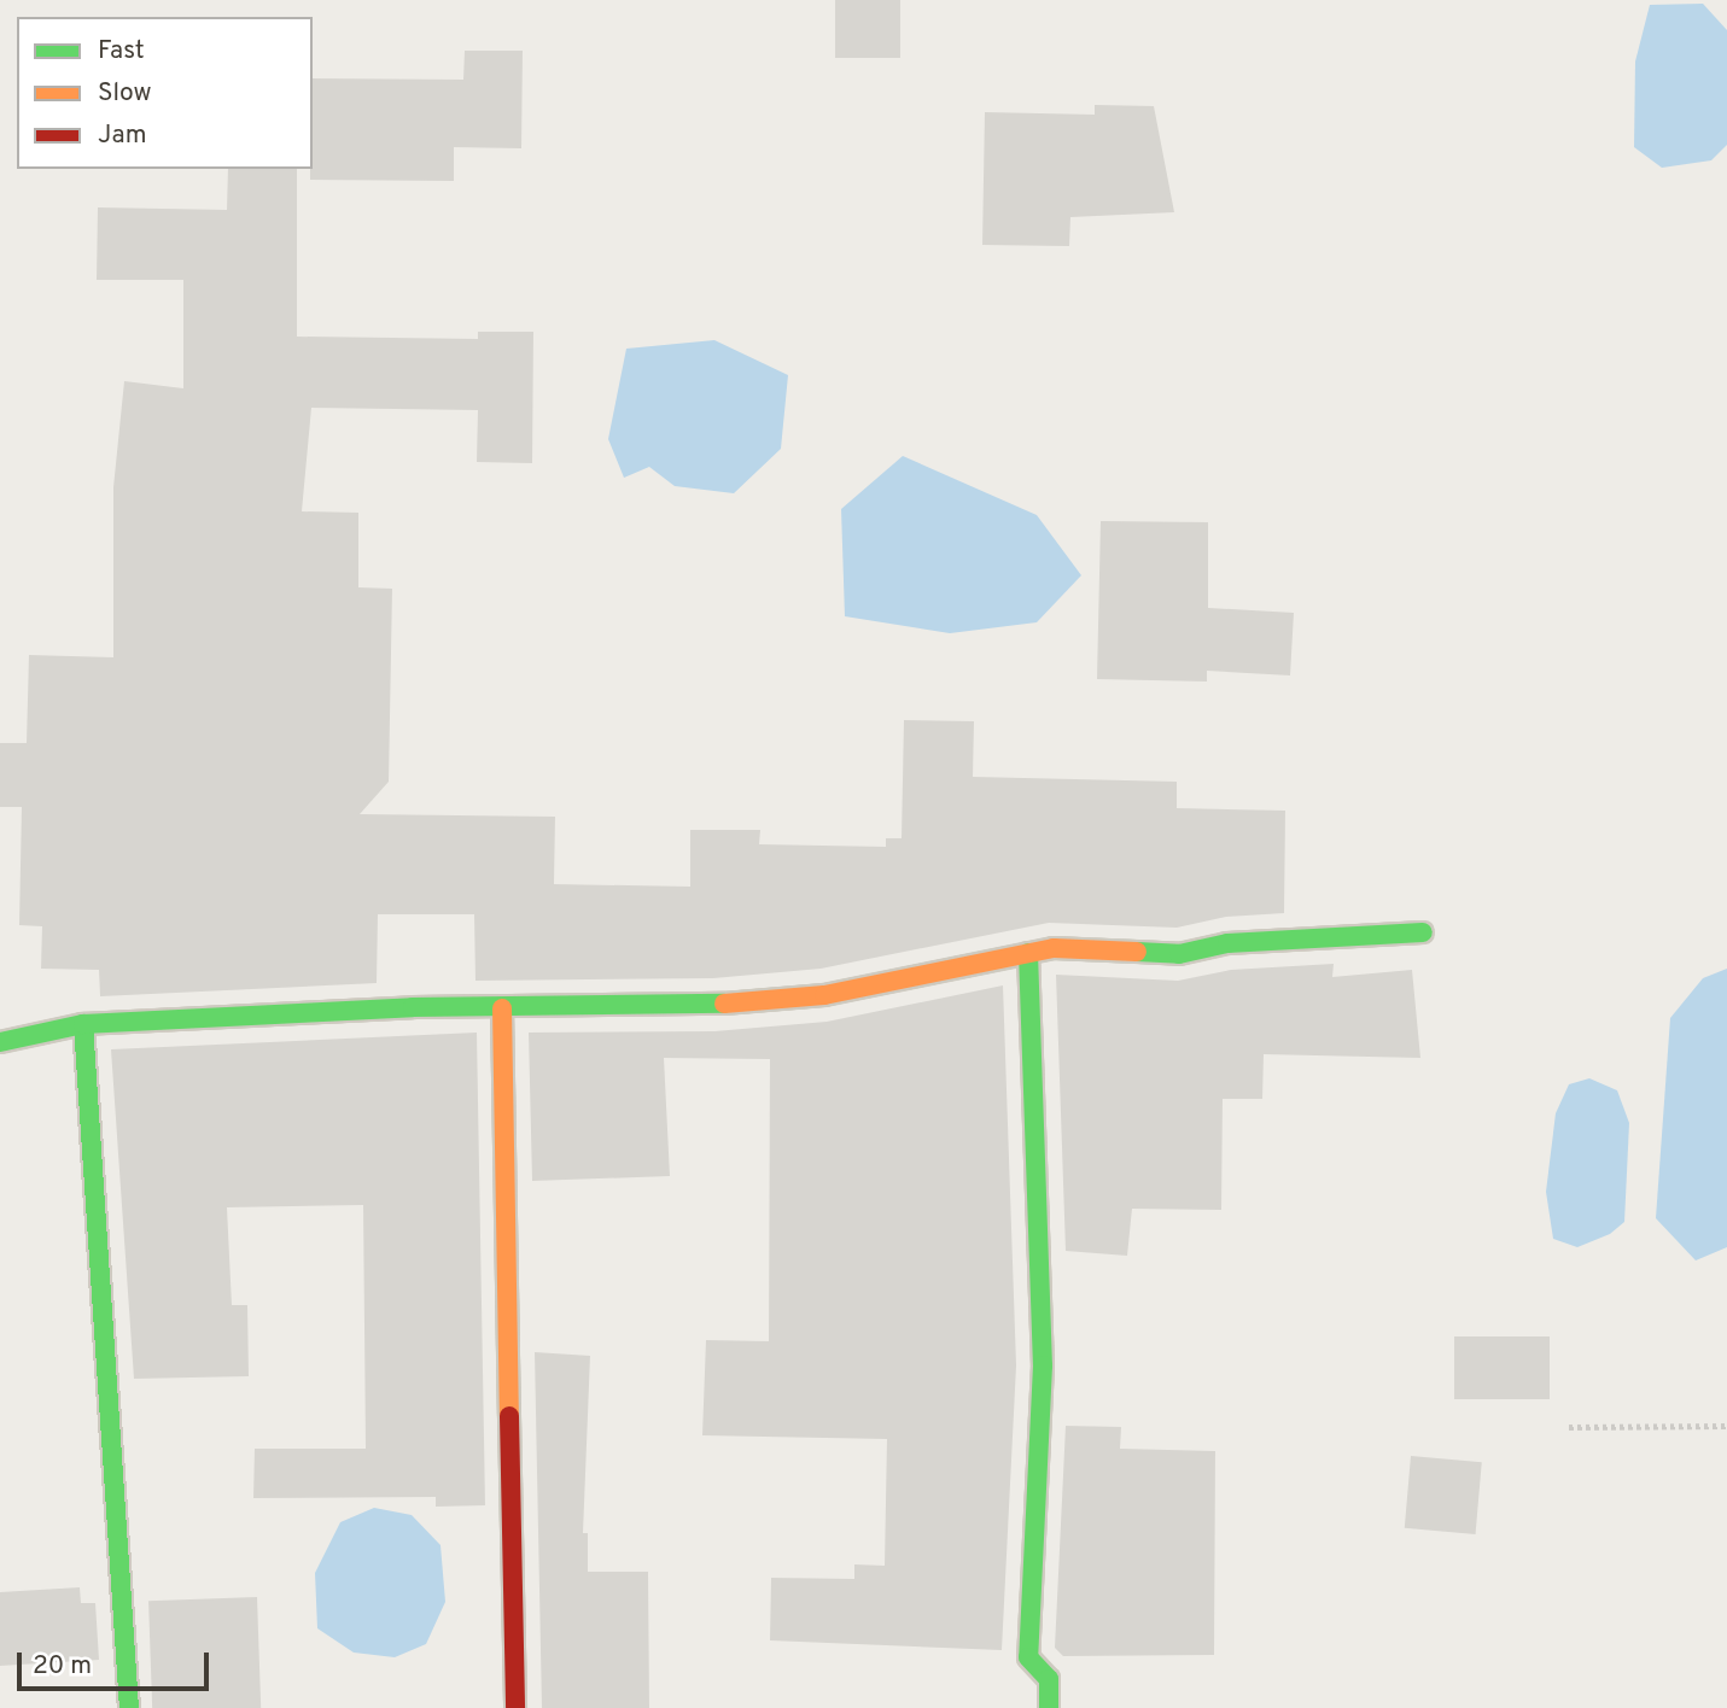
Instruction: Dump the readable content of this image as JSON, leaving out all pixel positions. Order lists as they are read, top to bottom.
{
  "legend": ["Fast", "Slow", "Jam"],
  "scale_bar": "20 m"
}
